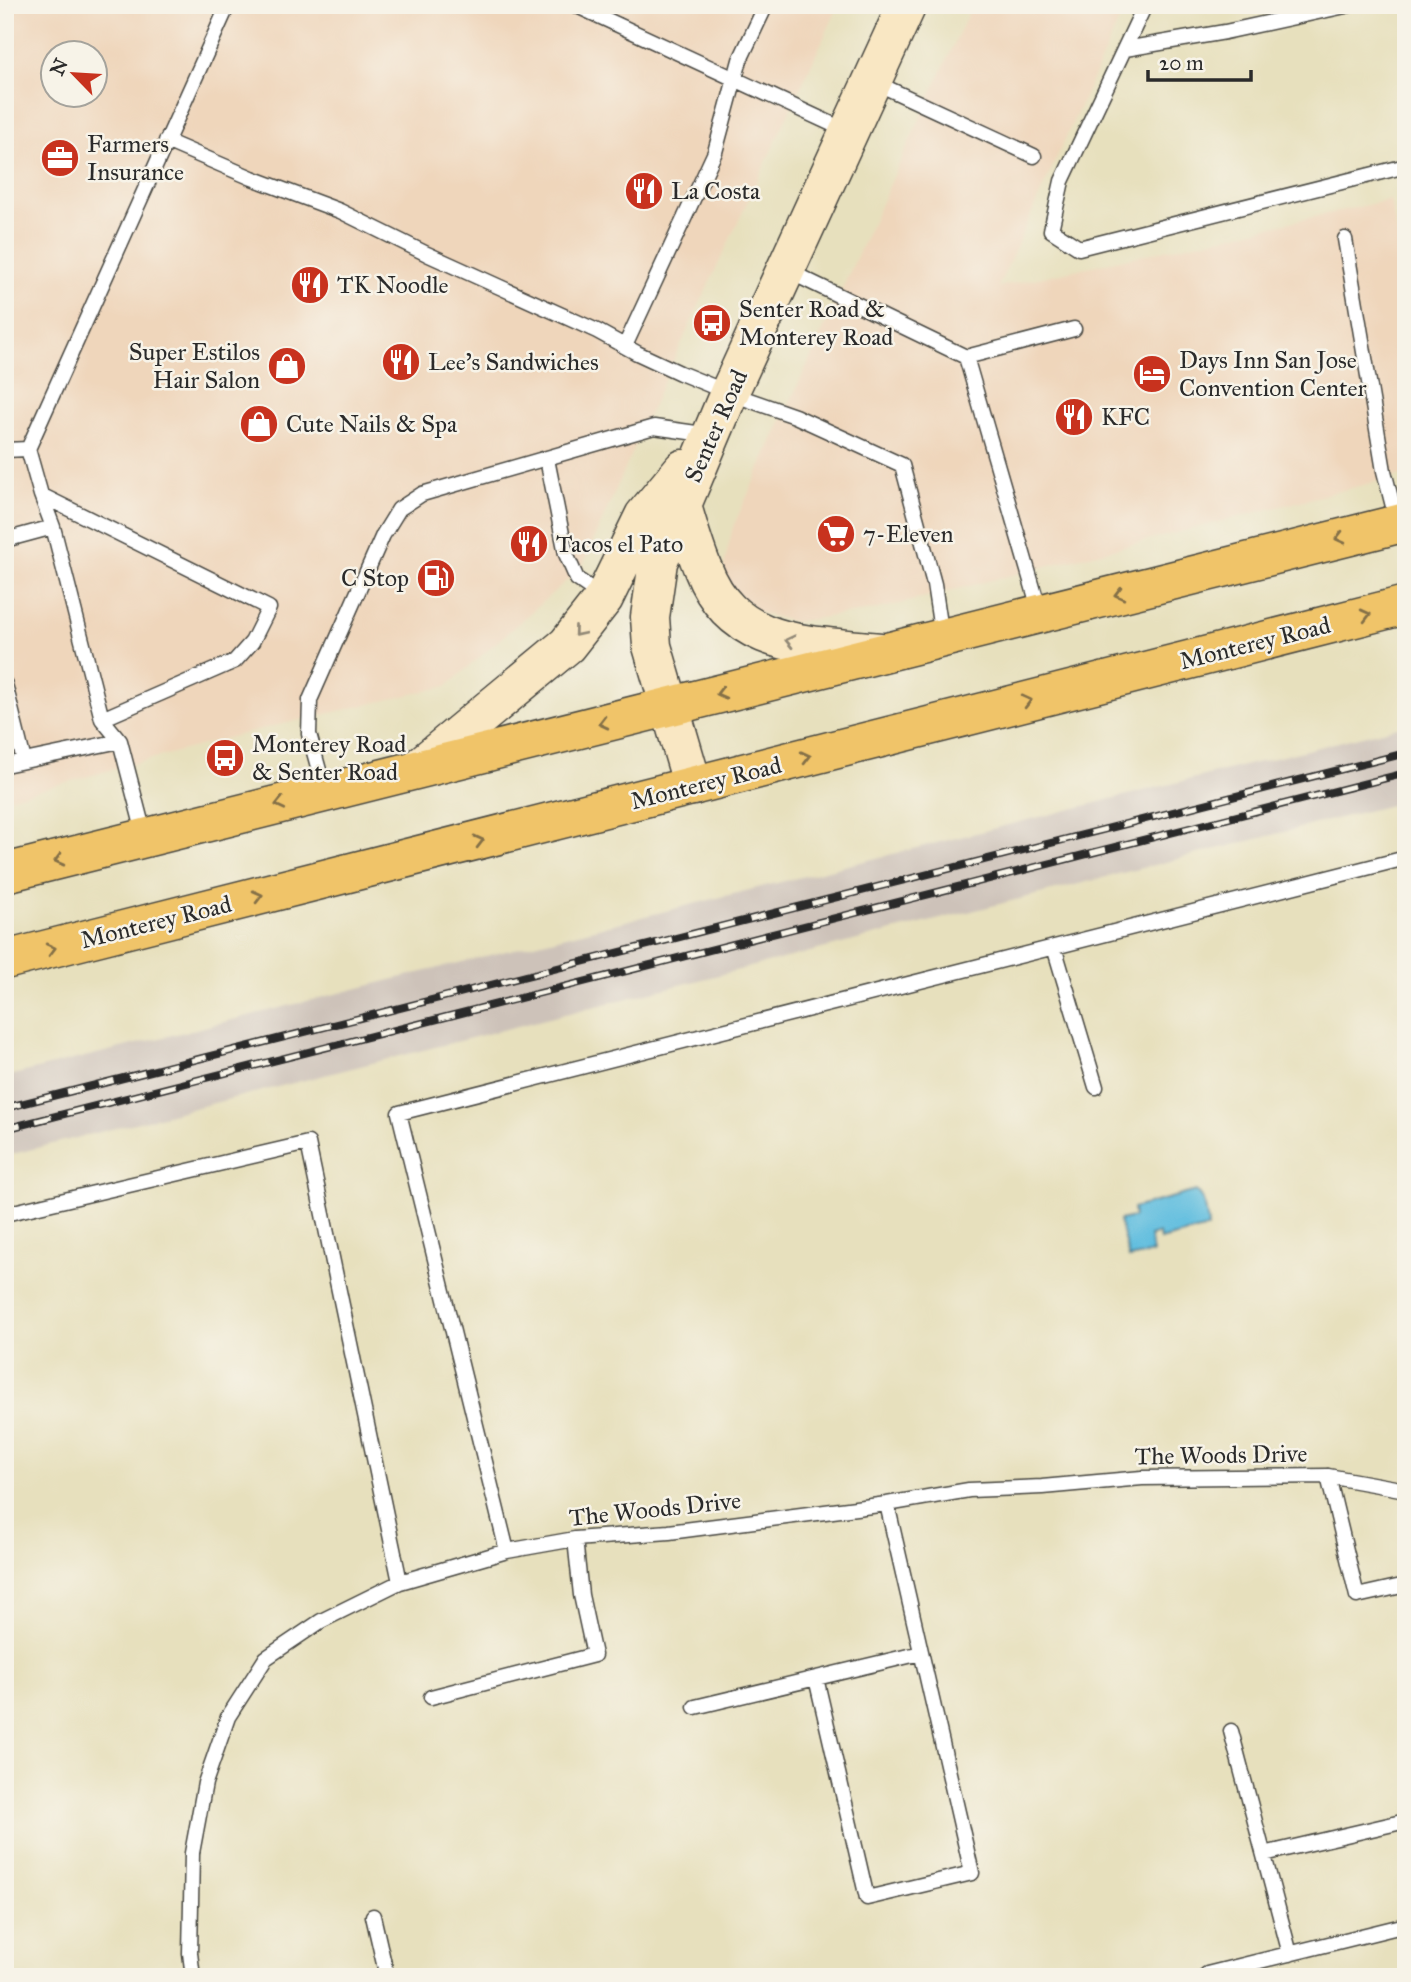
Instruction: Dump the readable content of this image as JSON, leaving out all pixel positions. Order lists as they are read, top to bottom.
{
  "streets": {
    "main road": ["Senter Road", "Monterey Road"],
    "lane": ["The Woods Drive"]
  },
  "crossings": [
    ["Senter Road", "Monterey Road"]
  ],
  "places": {
    "office": ["Farmers Insurance"],
    "restaurant": [
      "La Costa",
      "TK Noodle",
      "Lee's Sandwiches",
      "KFC",
      "Tacos el Pato"
    ],
    "bus stop": ["Senter Road & Monterey Road", "Monterey Road & Senter Road"],
    "shop": ["Super Estilos Hair Salon", "Cute Nails & Spa"],
    "hotel": ["Days Inn San Jose Convention Center"],
    "supermarket": ["7-Eleven"],
    "fuel station": ["C Stop"]
  },
  "scale_bar": "20 m",
  "north": "top left"
}
